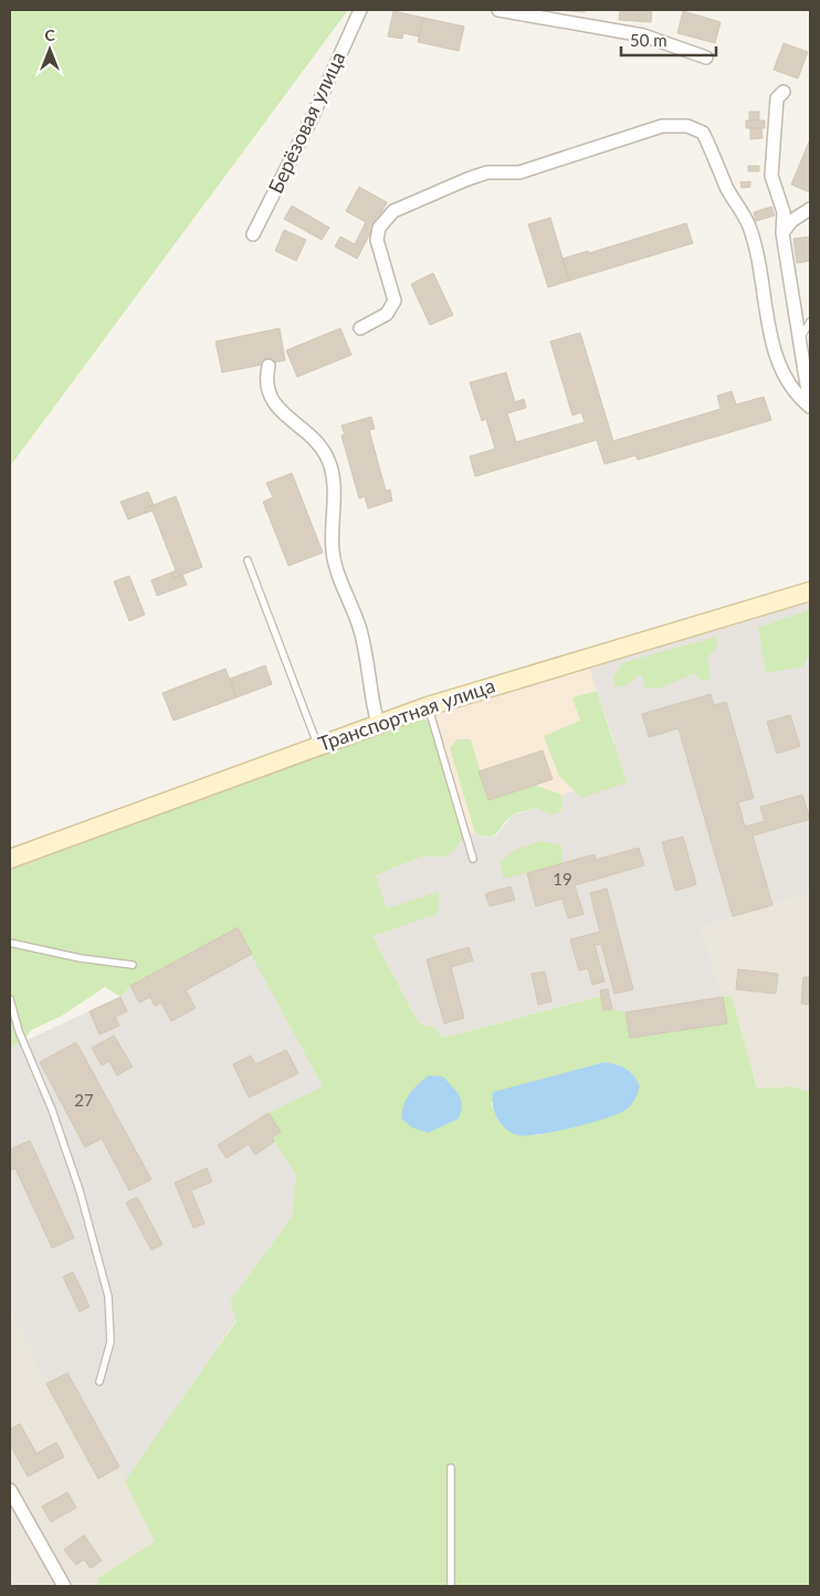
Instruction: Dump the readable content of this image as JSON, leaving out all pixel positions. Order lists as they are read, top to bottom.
{
  "streets": {
    "main road": ["Транспортная улица"],
    "street": ["Берёзовая улица"]
  },
  "house_numbers": ["19", "27"],
  "scale_bar": "50 m",
  "north": "top"
}
